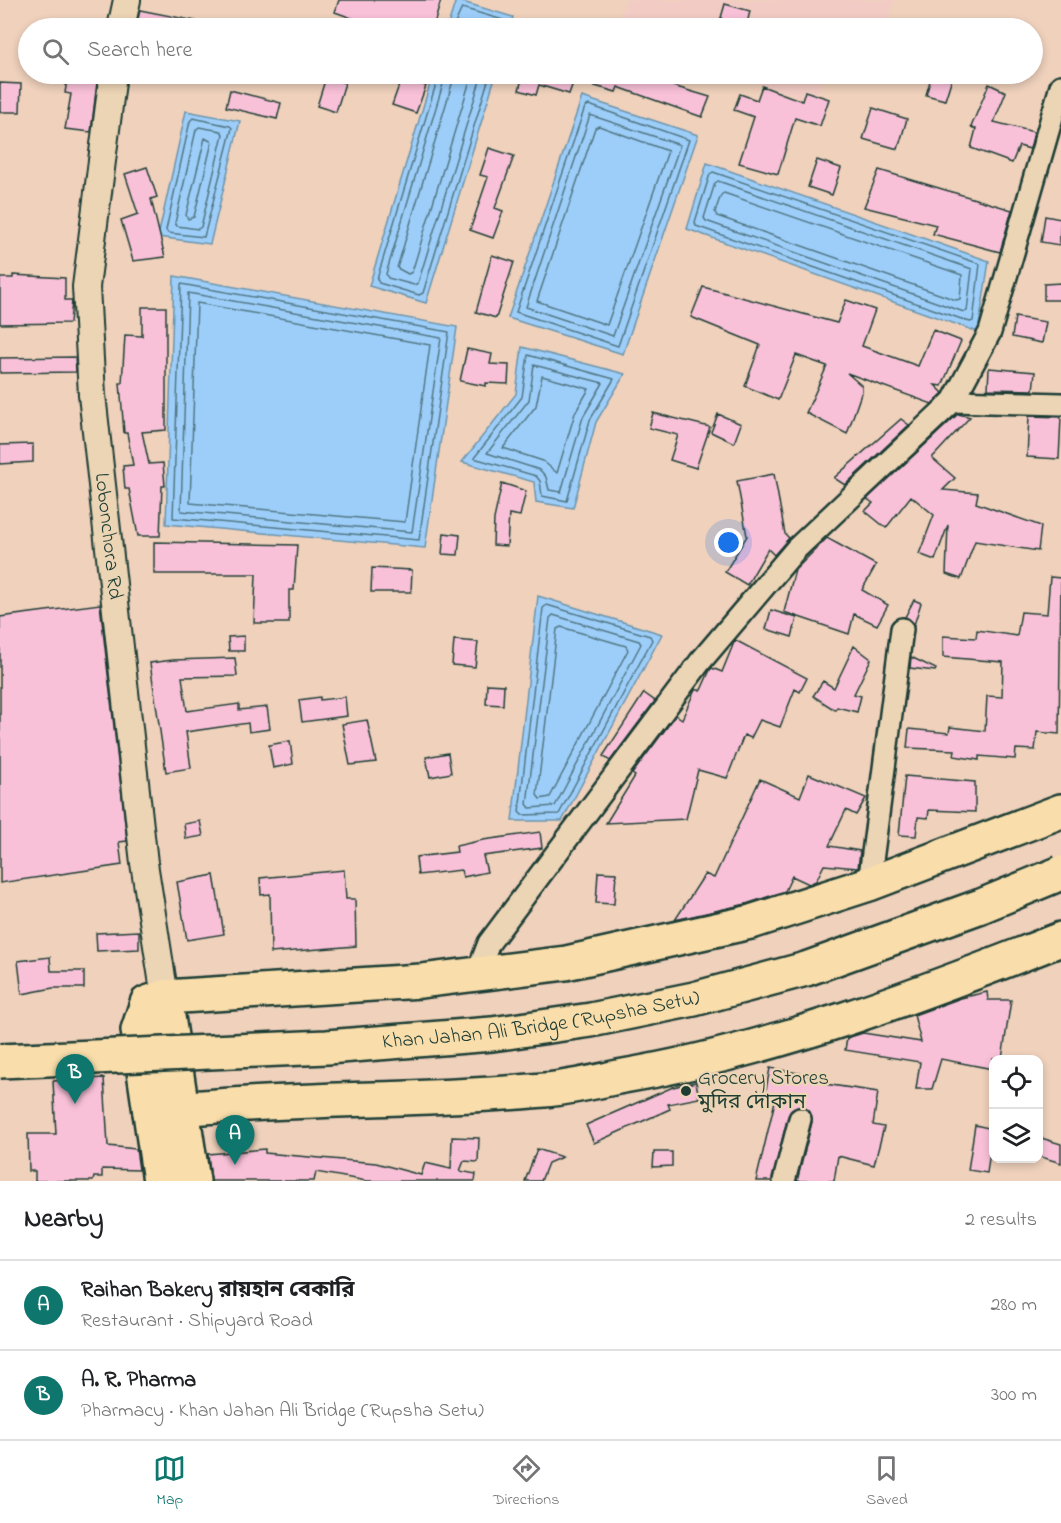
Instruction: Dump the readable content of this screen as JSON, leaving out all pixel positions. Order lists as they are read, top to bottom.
{
  "streets": {
    "main road": ["Khan Jahan Ali Bridge (Rupsha Setu)"],
    "street": ["Lobonchora Rd"]
  },
  "places": ["Grocery Stores মুদির দোকান"],
  "page": {
    "search": "Search here",
    "pins": ["B", "A"],
    "heading": ["Nearby", "2 results"],
    "list": [
      {
        "mark": "A",
        "name": "Raihan Bakery রায়হান বেকারি",
        "note": "Restaurant · Shipyard Road",
        "value": "280 m"
      },
      {
        "mark": "B",
        "name": "A. R. Pharma",
        "note": "Pharmacy · Khan Jahan Ali Bridge (Rupsha Setu)",
        "value": "300 m"
      }
    ],
    "nav": ["Map", "Directions", "Saved"]
  }
}
